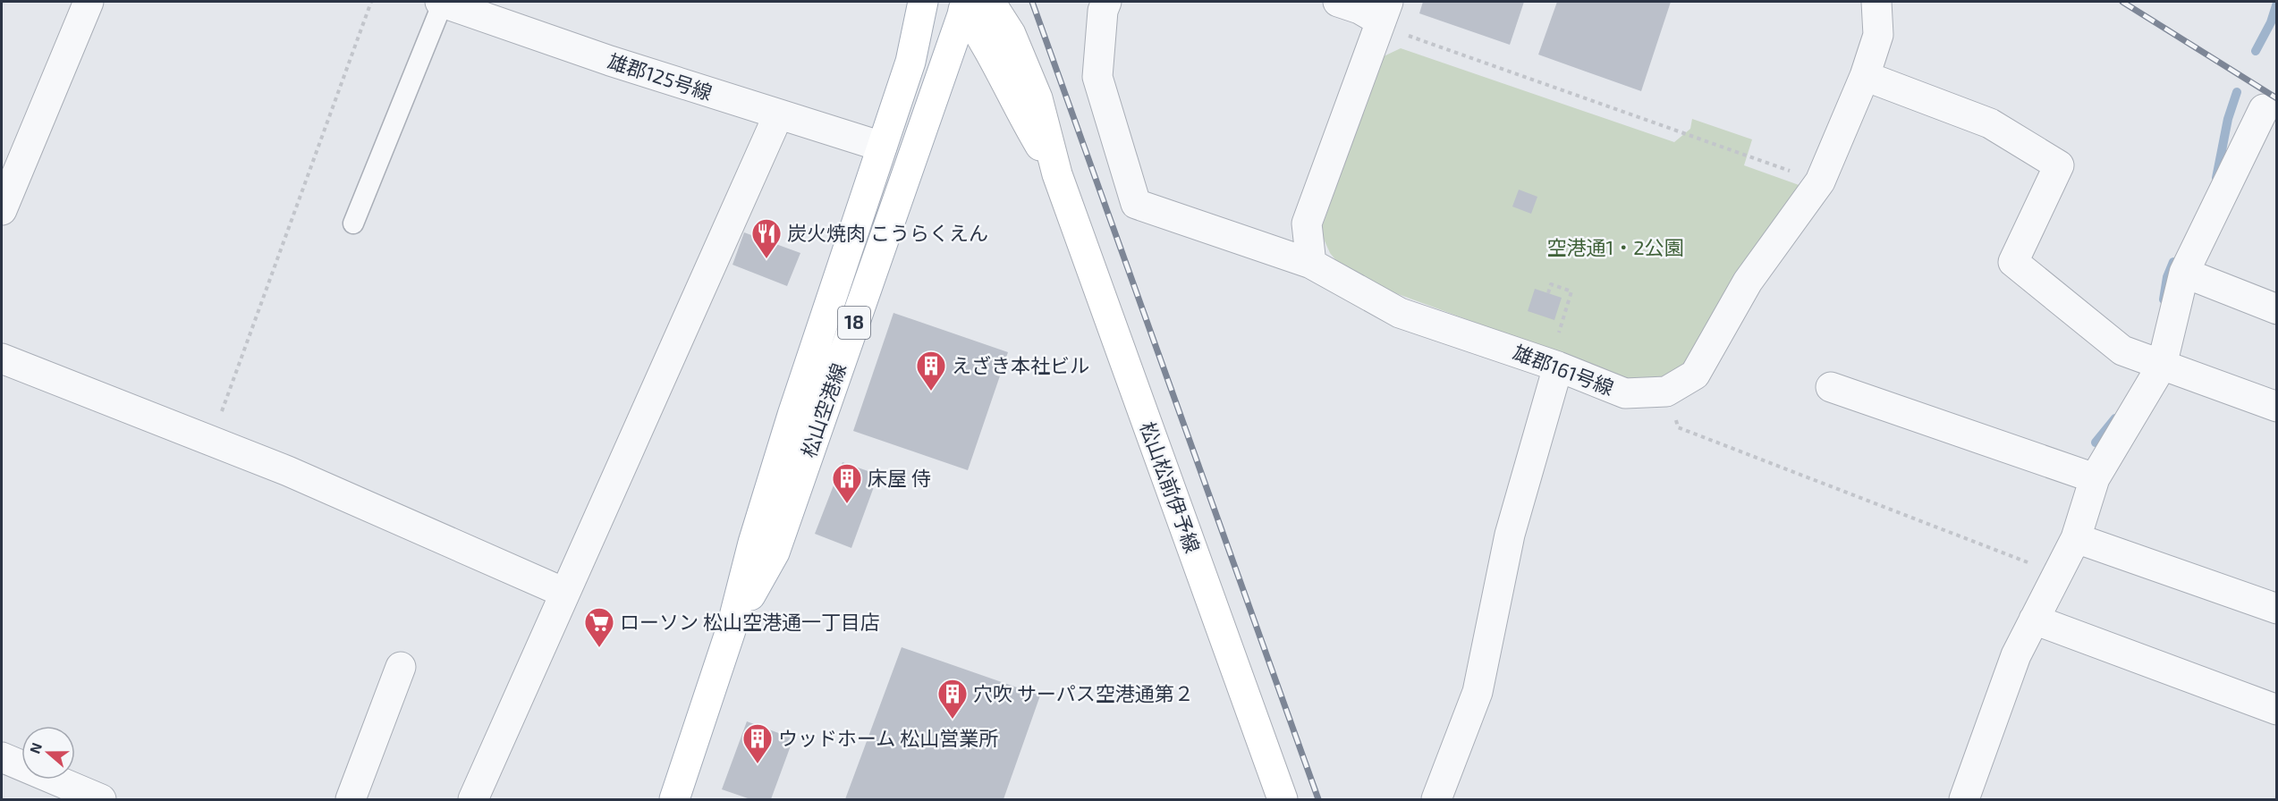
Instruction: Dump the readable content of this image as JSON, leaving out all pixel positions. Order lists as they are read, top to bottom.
{
  "streets": {
    "main road": ["18", "松山空港線", "松山松前伊予線"],
    "street": ["雄郡125号線", "雄郡161号線"]
  },
  "crossings": [
    ["雄郡125号線", "18"],
    ["雄郡125号線", "松山空港線"],
    ["18", "松山空港線"],
    ["18", "松山松前伊予線"]
  ],
  "parks": ["空港通1・2公園"],
  "places": {
    "restaurant": ["炭火焼肉 こうらくえん"],
    "building": [
      "えざき本社ビル",
      "床屋 侍",
      "穴吹 サーパス空港通第２",
      "ウッドホーム 松山営業所"
    ],
    "supermarket": ["ローソン 松山空港通一丁目店"]
  },
  "north": "left"
}
